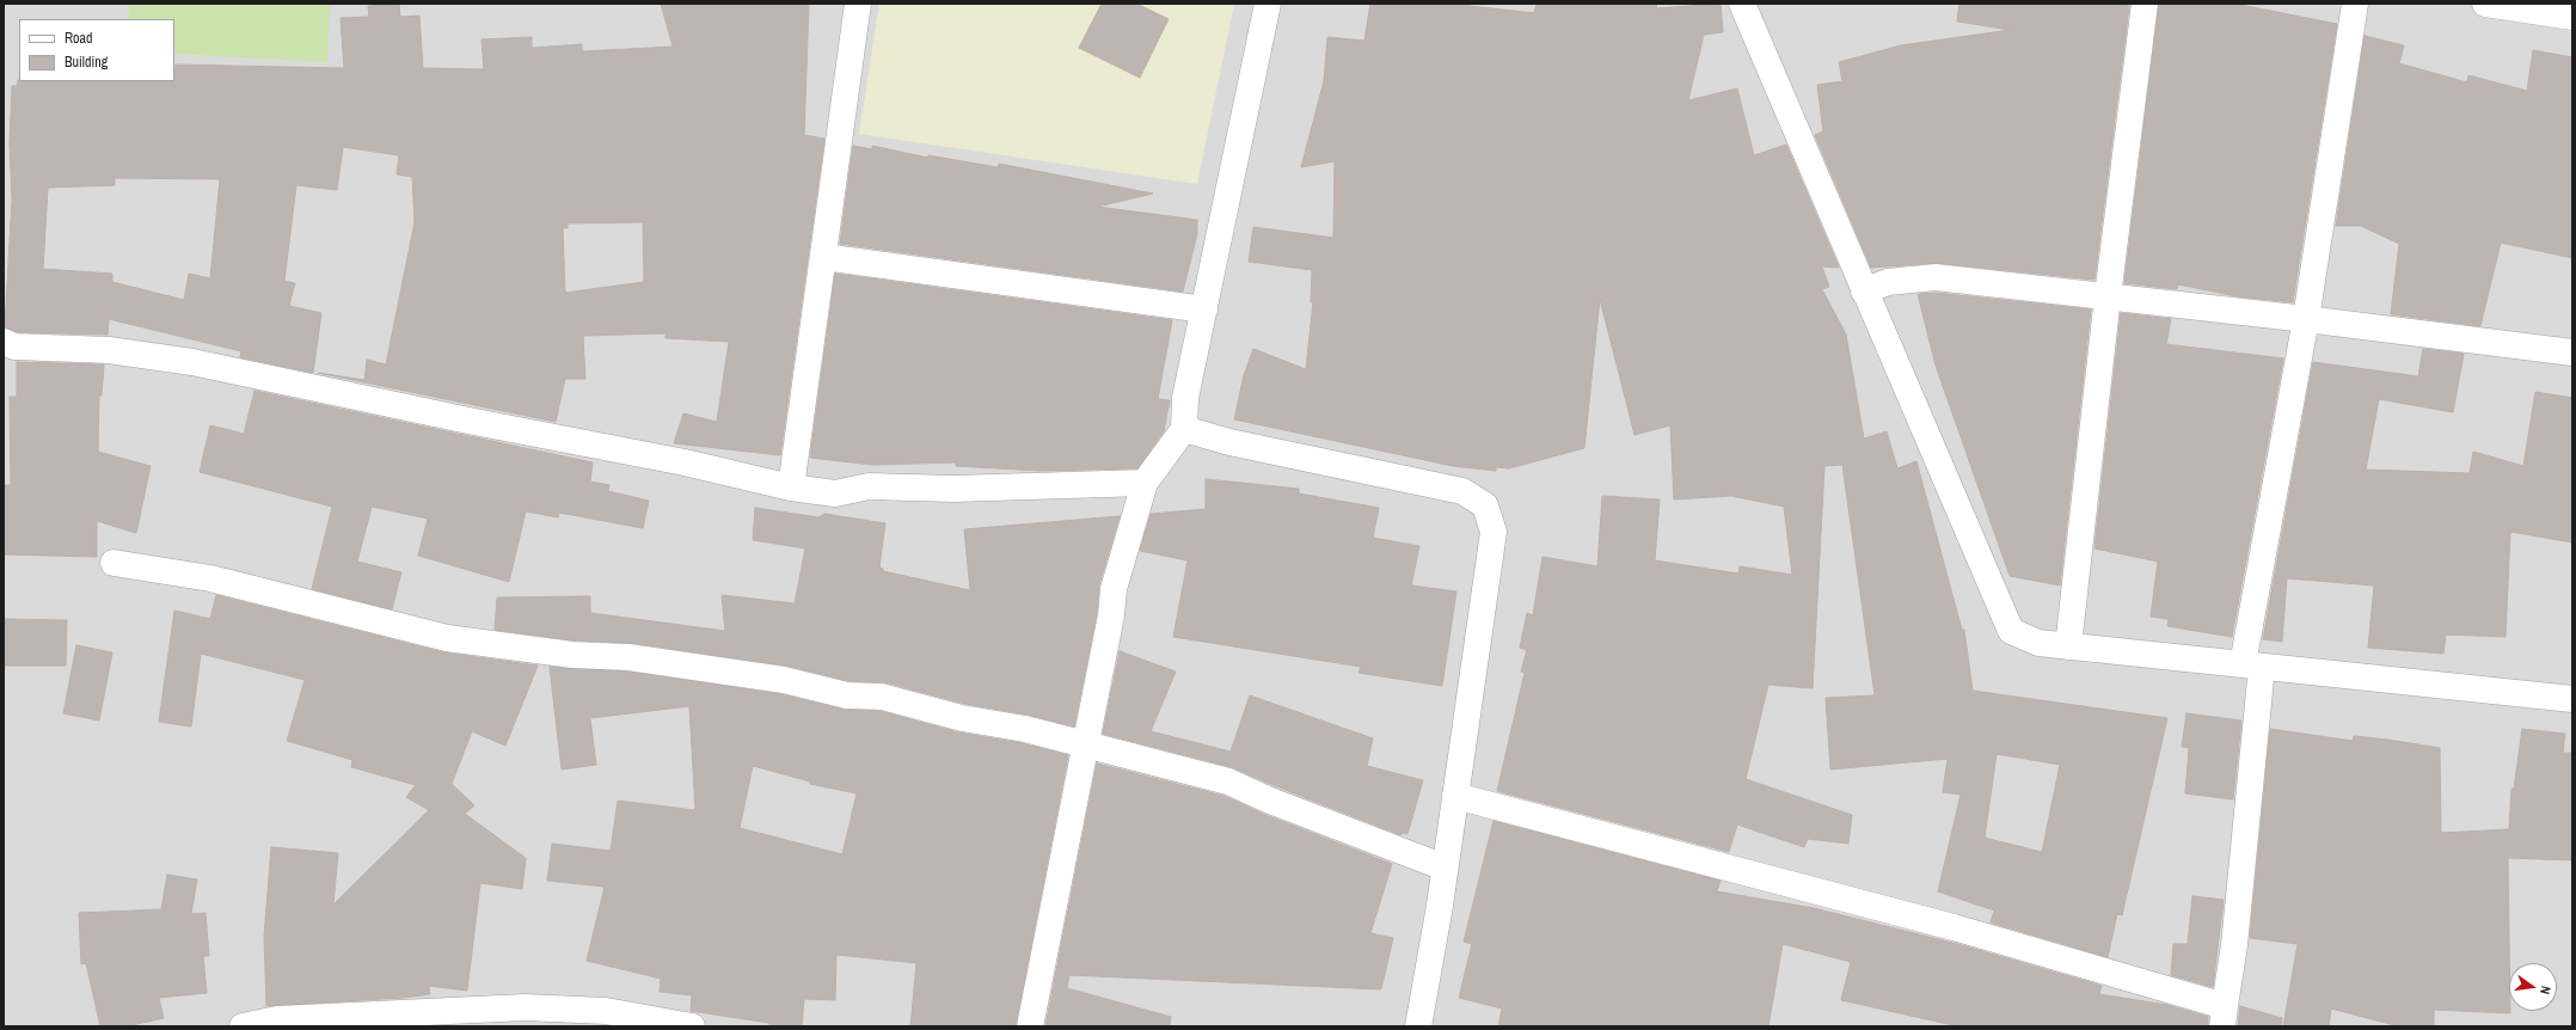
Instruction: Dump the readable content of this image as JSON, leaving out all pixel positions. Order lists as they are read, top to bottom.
{
  "legend": ["Road", "Building"],
  "north": "right"
}
